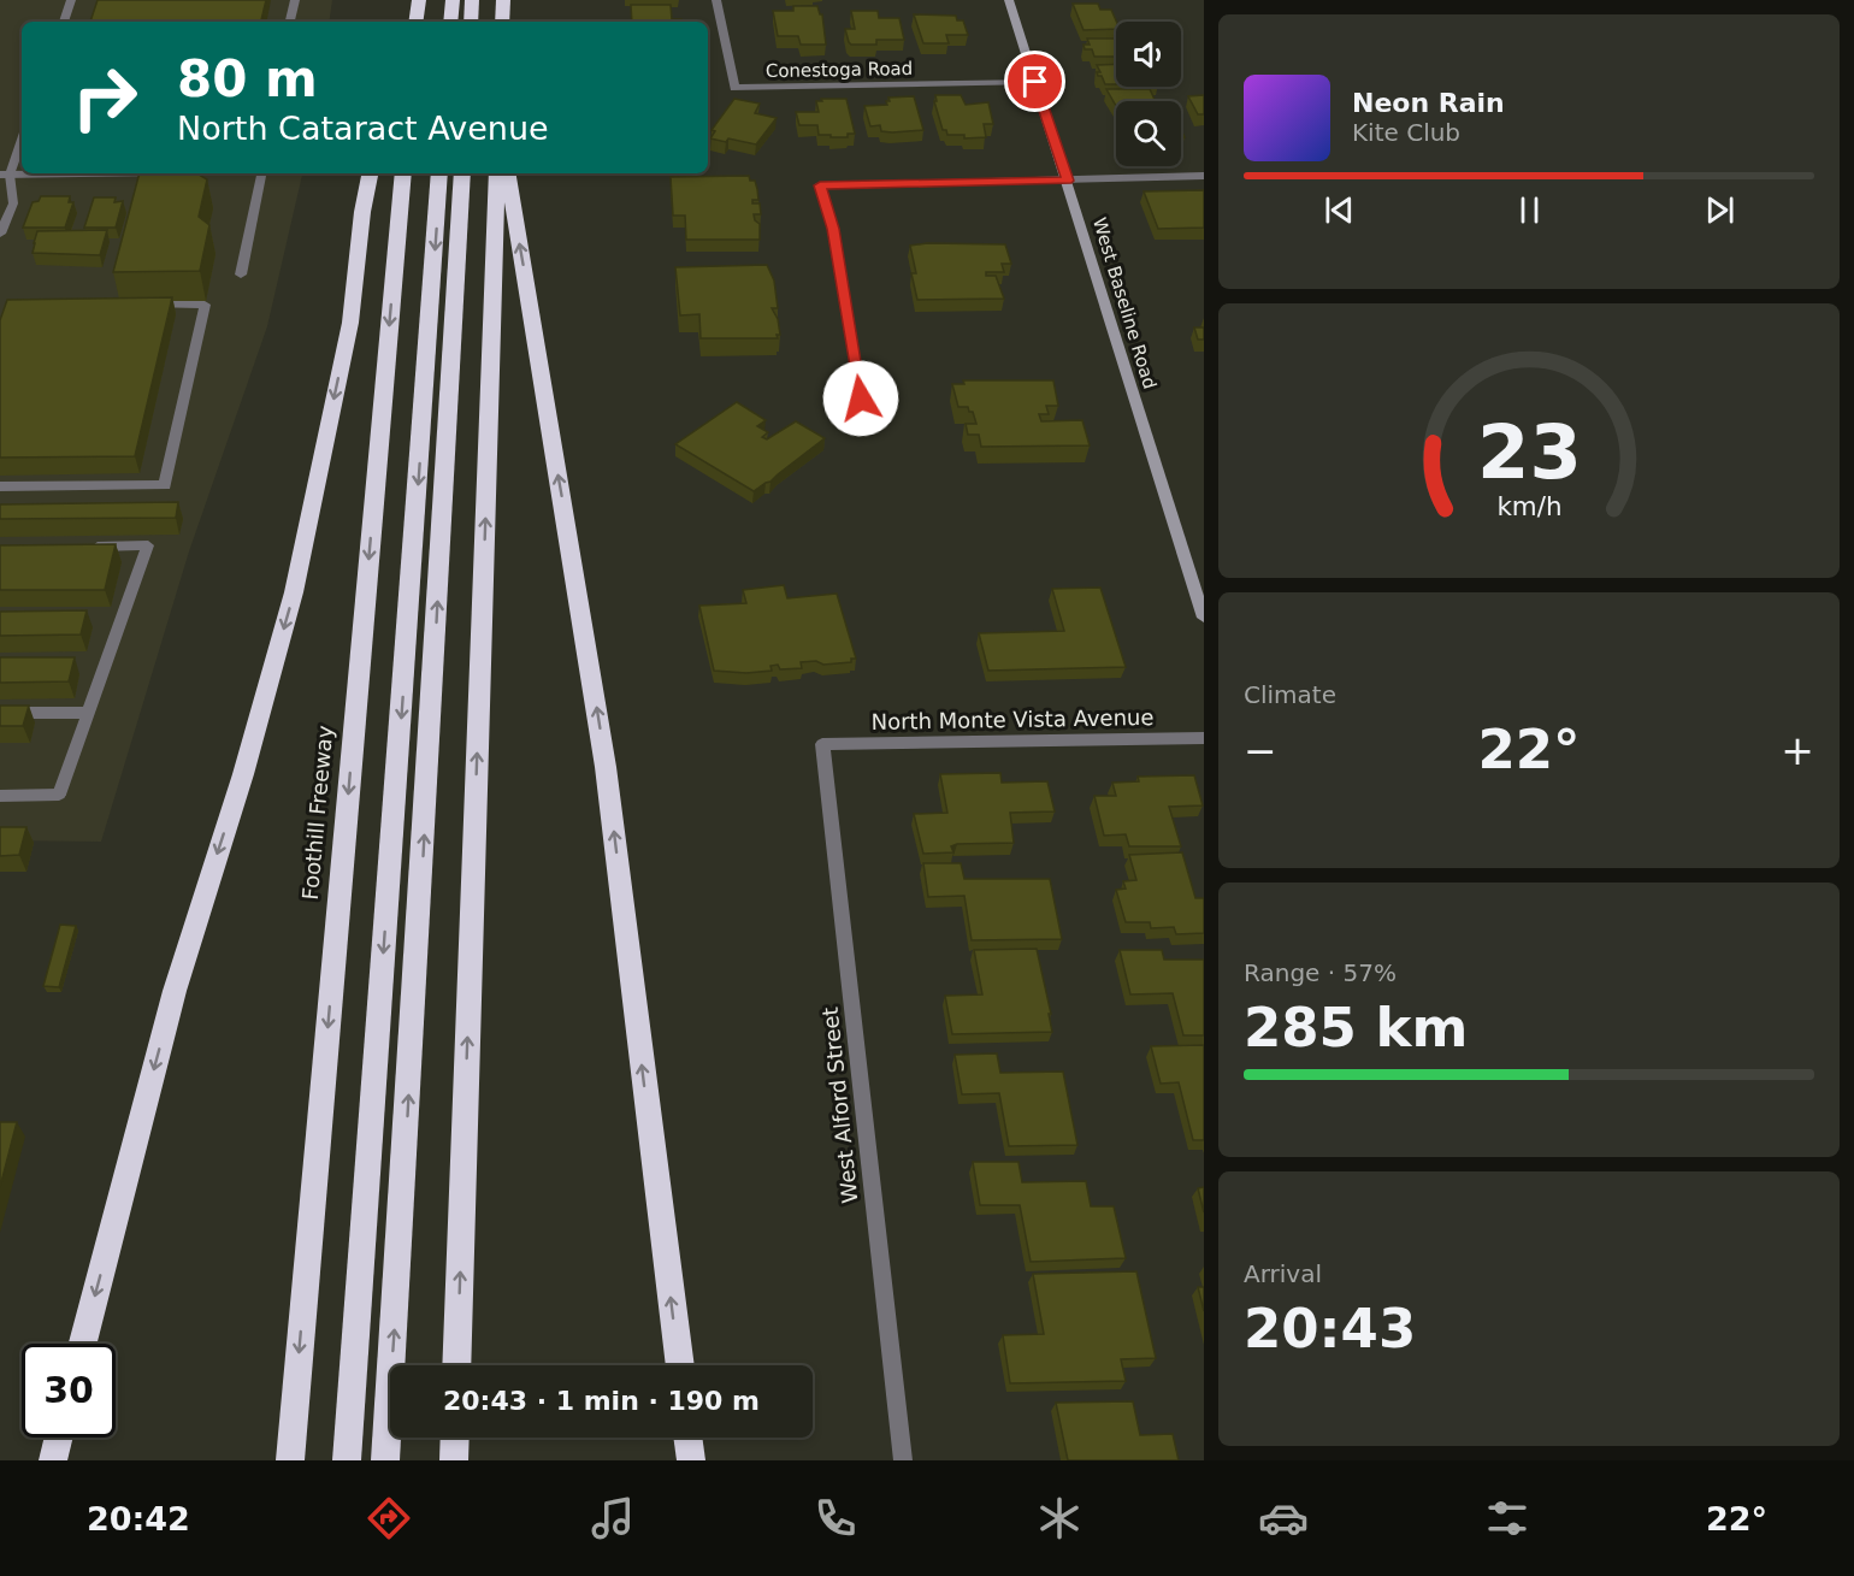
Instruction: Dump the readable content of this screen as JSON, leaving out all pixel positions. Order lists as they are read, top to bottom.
{
  "streets": {
    "highway": ["Foothill Freeway"],
    "main road": ["West Baseline Road"],
    "street": ["Conestoga Road", "North Monte Vista Avenue", "West Alford Street"]
  },
  "crossings": [
    ["Conestoga Road", "West Baseline Road"],
    ["North Monte Vista Avenue", "West Alford Street"]
  ],
  "page": {
    "turn": ["80 m", "North Cataract Avenue"],
    "song": ["Neon Rain", "Kite Club"],
    "tile": [
      "Climate",
      ["Range · 57%", "285 km"],
      ["Arrival", "20:43"]
    ],
    "heat": ["−", "22°", "+"],
    "limit": "30",
    "trip": "20:43 · 1 min · 190 m",
    "tabs": ["20:42", "22°"],
    "gauge": ["23", "km/h"]
  }
}
